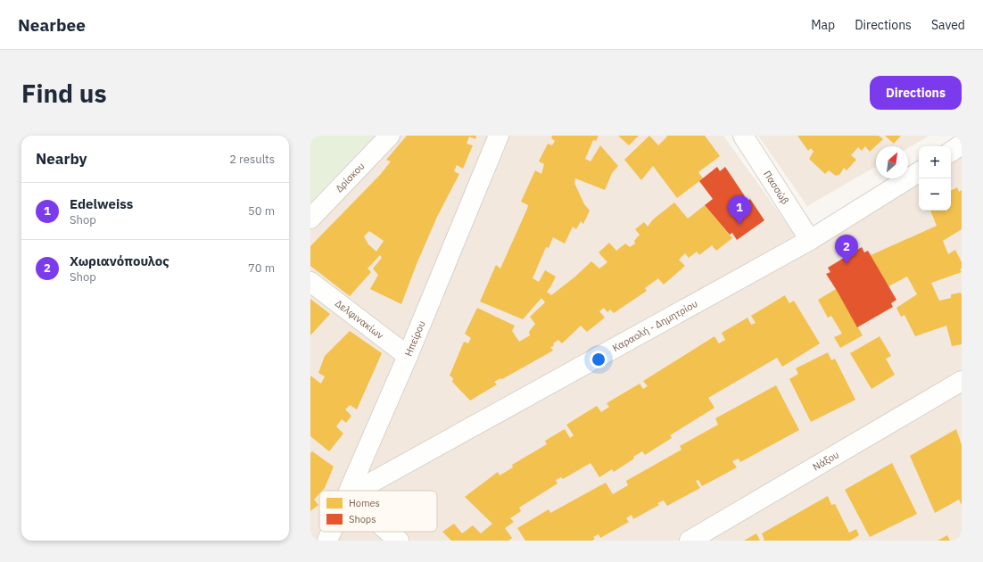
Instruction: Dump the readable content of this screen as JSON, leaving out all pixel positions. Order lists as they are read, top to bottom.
{
  "streets": {
    "street": [
      "Δρίσκου",
      "Πασσώβ",
      "Δελφινακίων",
      "Καραολή - Δημητρίου",
      "Ηπείρου",
      "Νάξου"
    ]
  },
  "crossings": [
    ["Πασσώβ", "Καραολή - Δημητρίου"],
    ["Δελφινακίων", "Ηπείρου"]
  ],
  "legend": ["Homes", "Shops"],
  "north": "top right",
  "page": {
    "header": "Nearbee",
    "nav": ["Map", "Directions", "Saved"],
    "buttons": "Directions",
    "title": "Find us",
    "heading": ["Nearby", "2 results"],
    "map_buttons": ["+", "−"],
    "list": [
      {
        "mark": "1",
        "name": "Edelweiss",
        "note": "Shop",
        "value": "50 m"
      },
      {
        "mark": "2",
        "name": "Χωριανόπουλος",
        "note": "Shop",
        "value": "70 m"
      }
    ],
    "pins": ["1", "2"]
  }
}
